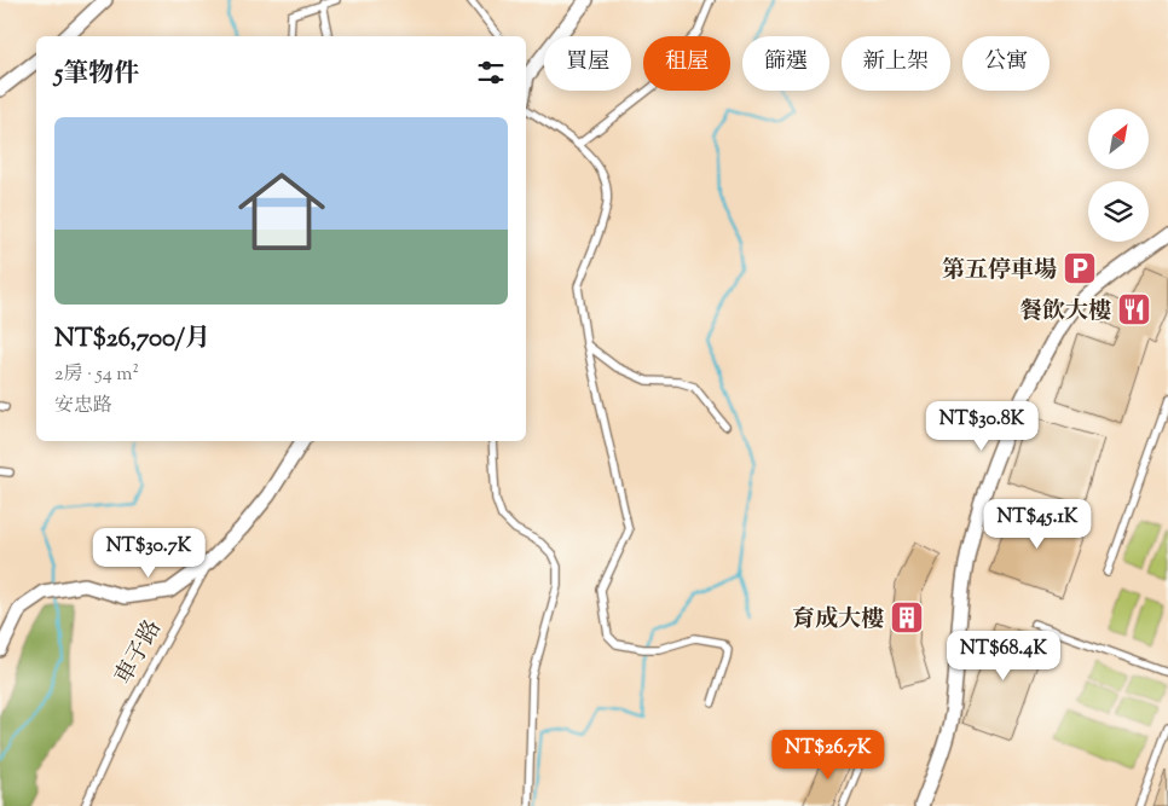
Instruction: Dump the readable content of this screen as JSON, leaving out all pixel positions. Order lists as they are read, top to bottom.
{
  "streets": {
    "street": ["車子路"]
  },
  "places": {
    "parking": ["第五停車場"],
    "restaurant": ["餐飲大樓"],
    "building": ["育成大樓"]
  },
  "north": "top right",
  "page": {
    "chip": [
      "買屋",
      "租屋",
      "篩選",
      "新上架",
      "公寓"
    ],
    "heading": "5筆物件",
    "list": [
      {
        "name": "NT$26,700/月",
        "note": "2房 · 54 m² · 安忠路"
      }
    ],
    "price": [
      "NT$30.8K",
      "NT$45.1K",
      "NT$30.7K",
      "NT$68.4K",
      "NT$26.7K"
    ]
  }
}
